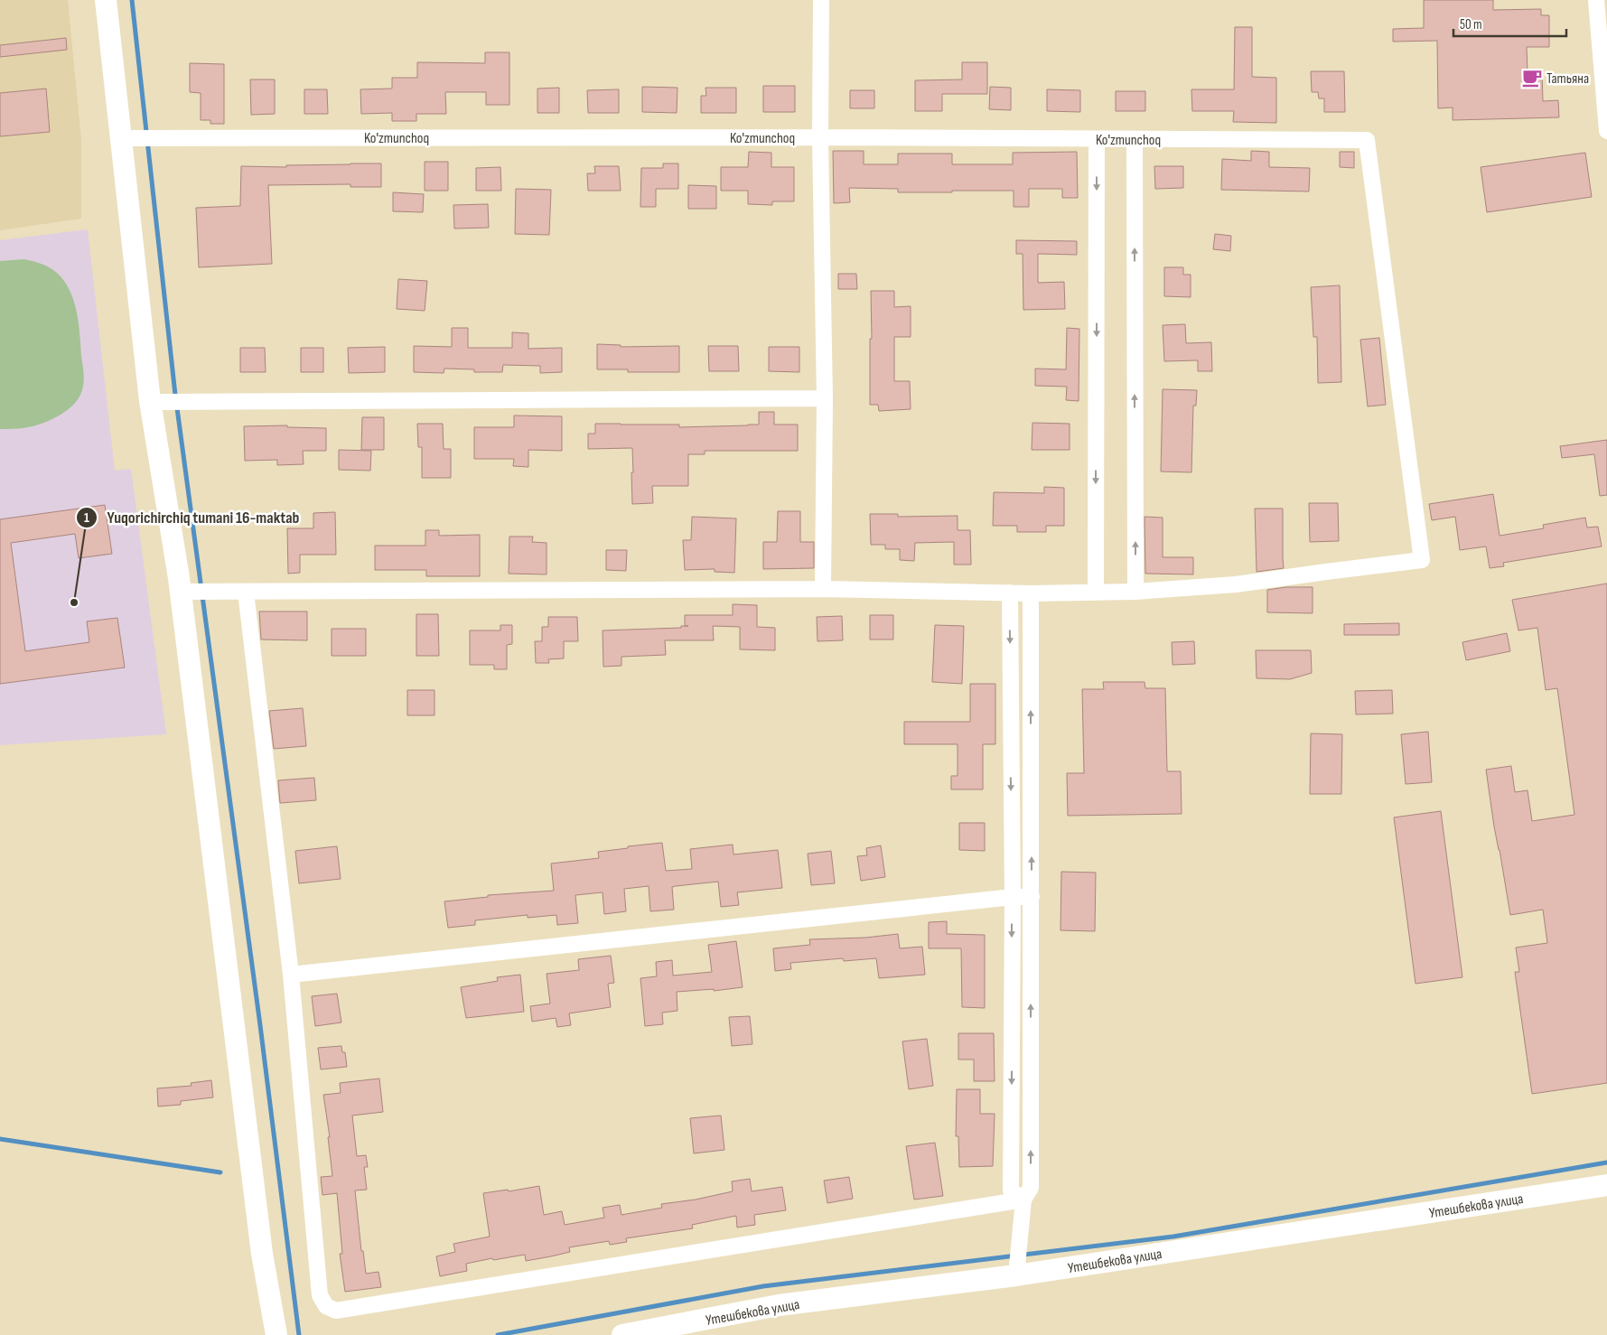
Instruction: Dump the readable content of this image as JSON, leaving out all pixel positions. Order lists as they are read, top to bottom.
{
  "streets": {
    "main road": ["Утешбекова улица"],
    "street": ["Ko'zmunchoq"]
  },
  "places": {
    "cafe": ["Татьяна"],
    "other": ["Yuqorichirchiq tumani 16-maktab"]
  },
  "scale_bar": "50 m"
}
